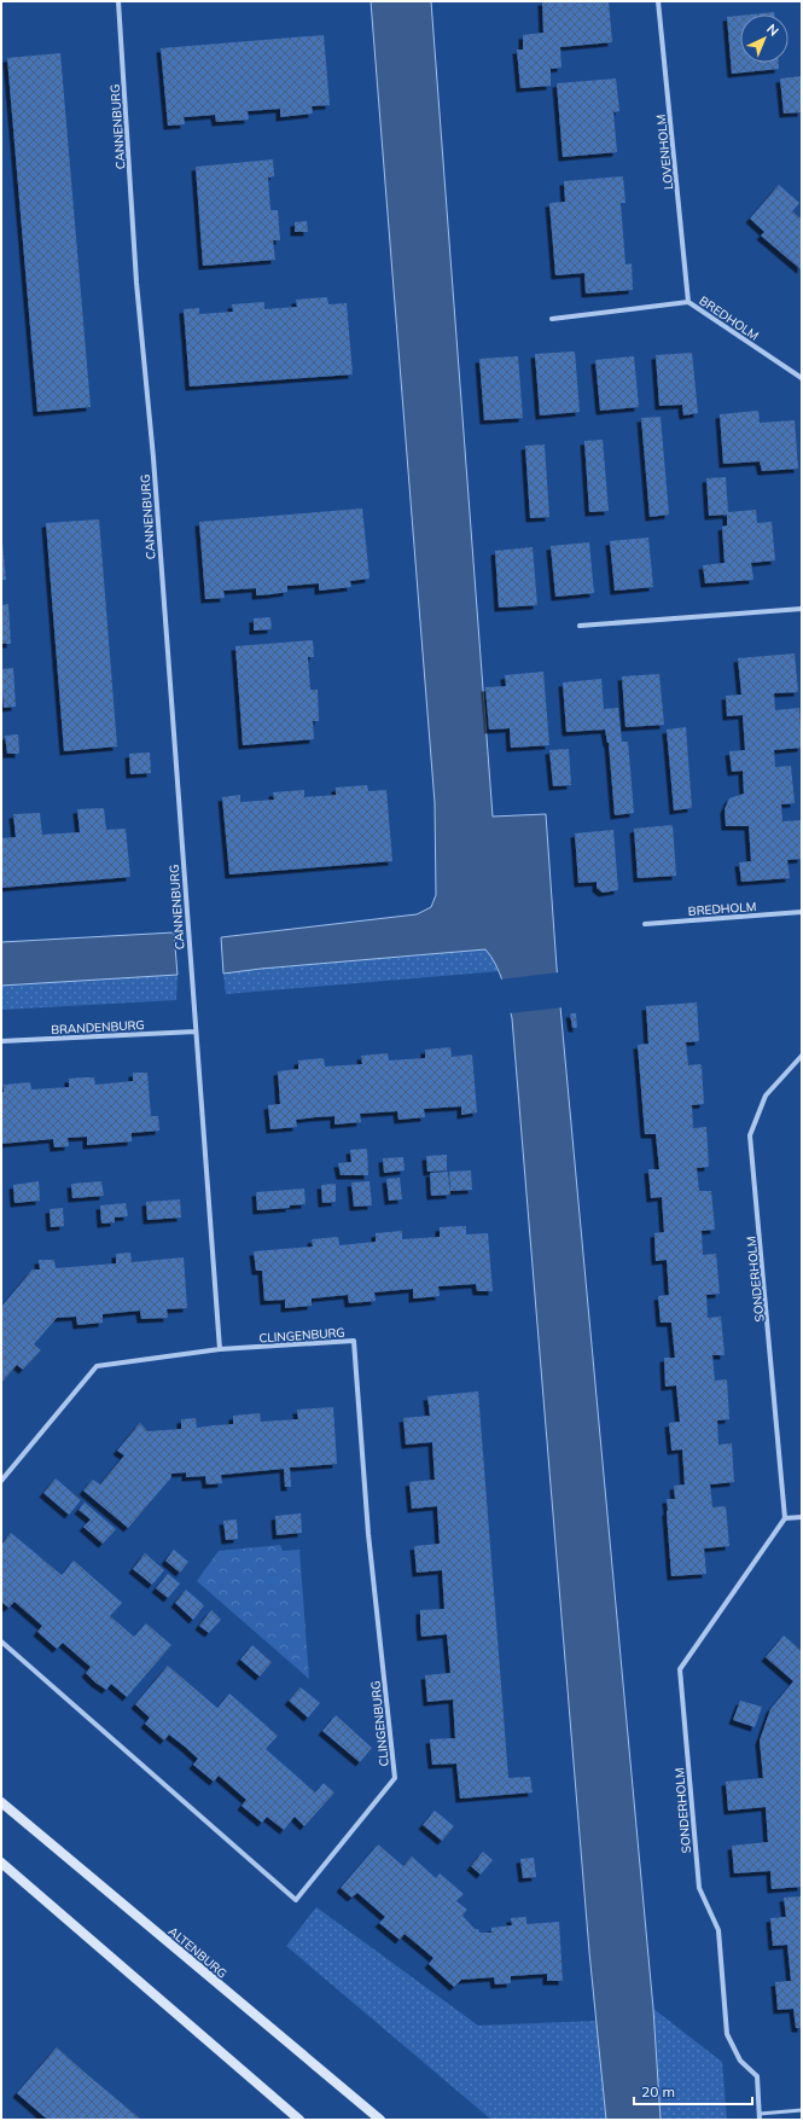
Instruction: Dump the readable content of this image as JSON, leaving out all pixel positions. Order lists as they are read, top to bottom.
{
  "streets": {
    "main road": ["ALTENBURG"],
    "street": [
      "CANNENBURG",
      "LOVENHOLM",
      "BREDHOLM",
      "BRANDENBURG",
      "SONDERHOLM",
      "CLINGENBURG"
    ]
  },
  "crossings": [
    ["CANNENBURG", "BRANDENBURG"],
    ["LOVENHOLM", "BREDHOLM"]
  ],
  "scale_bar": "20 m",
  "north": "top right"
}
